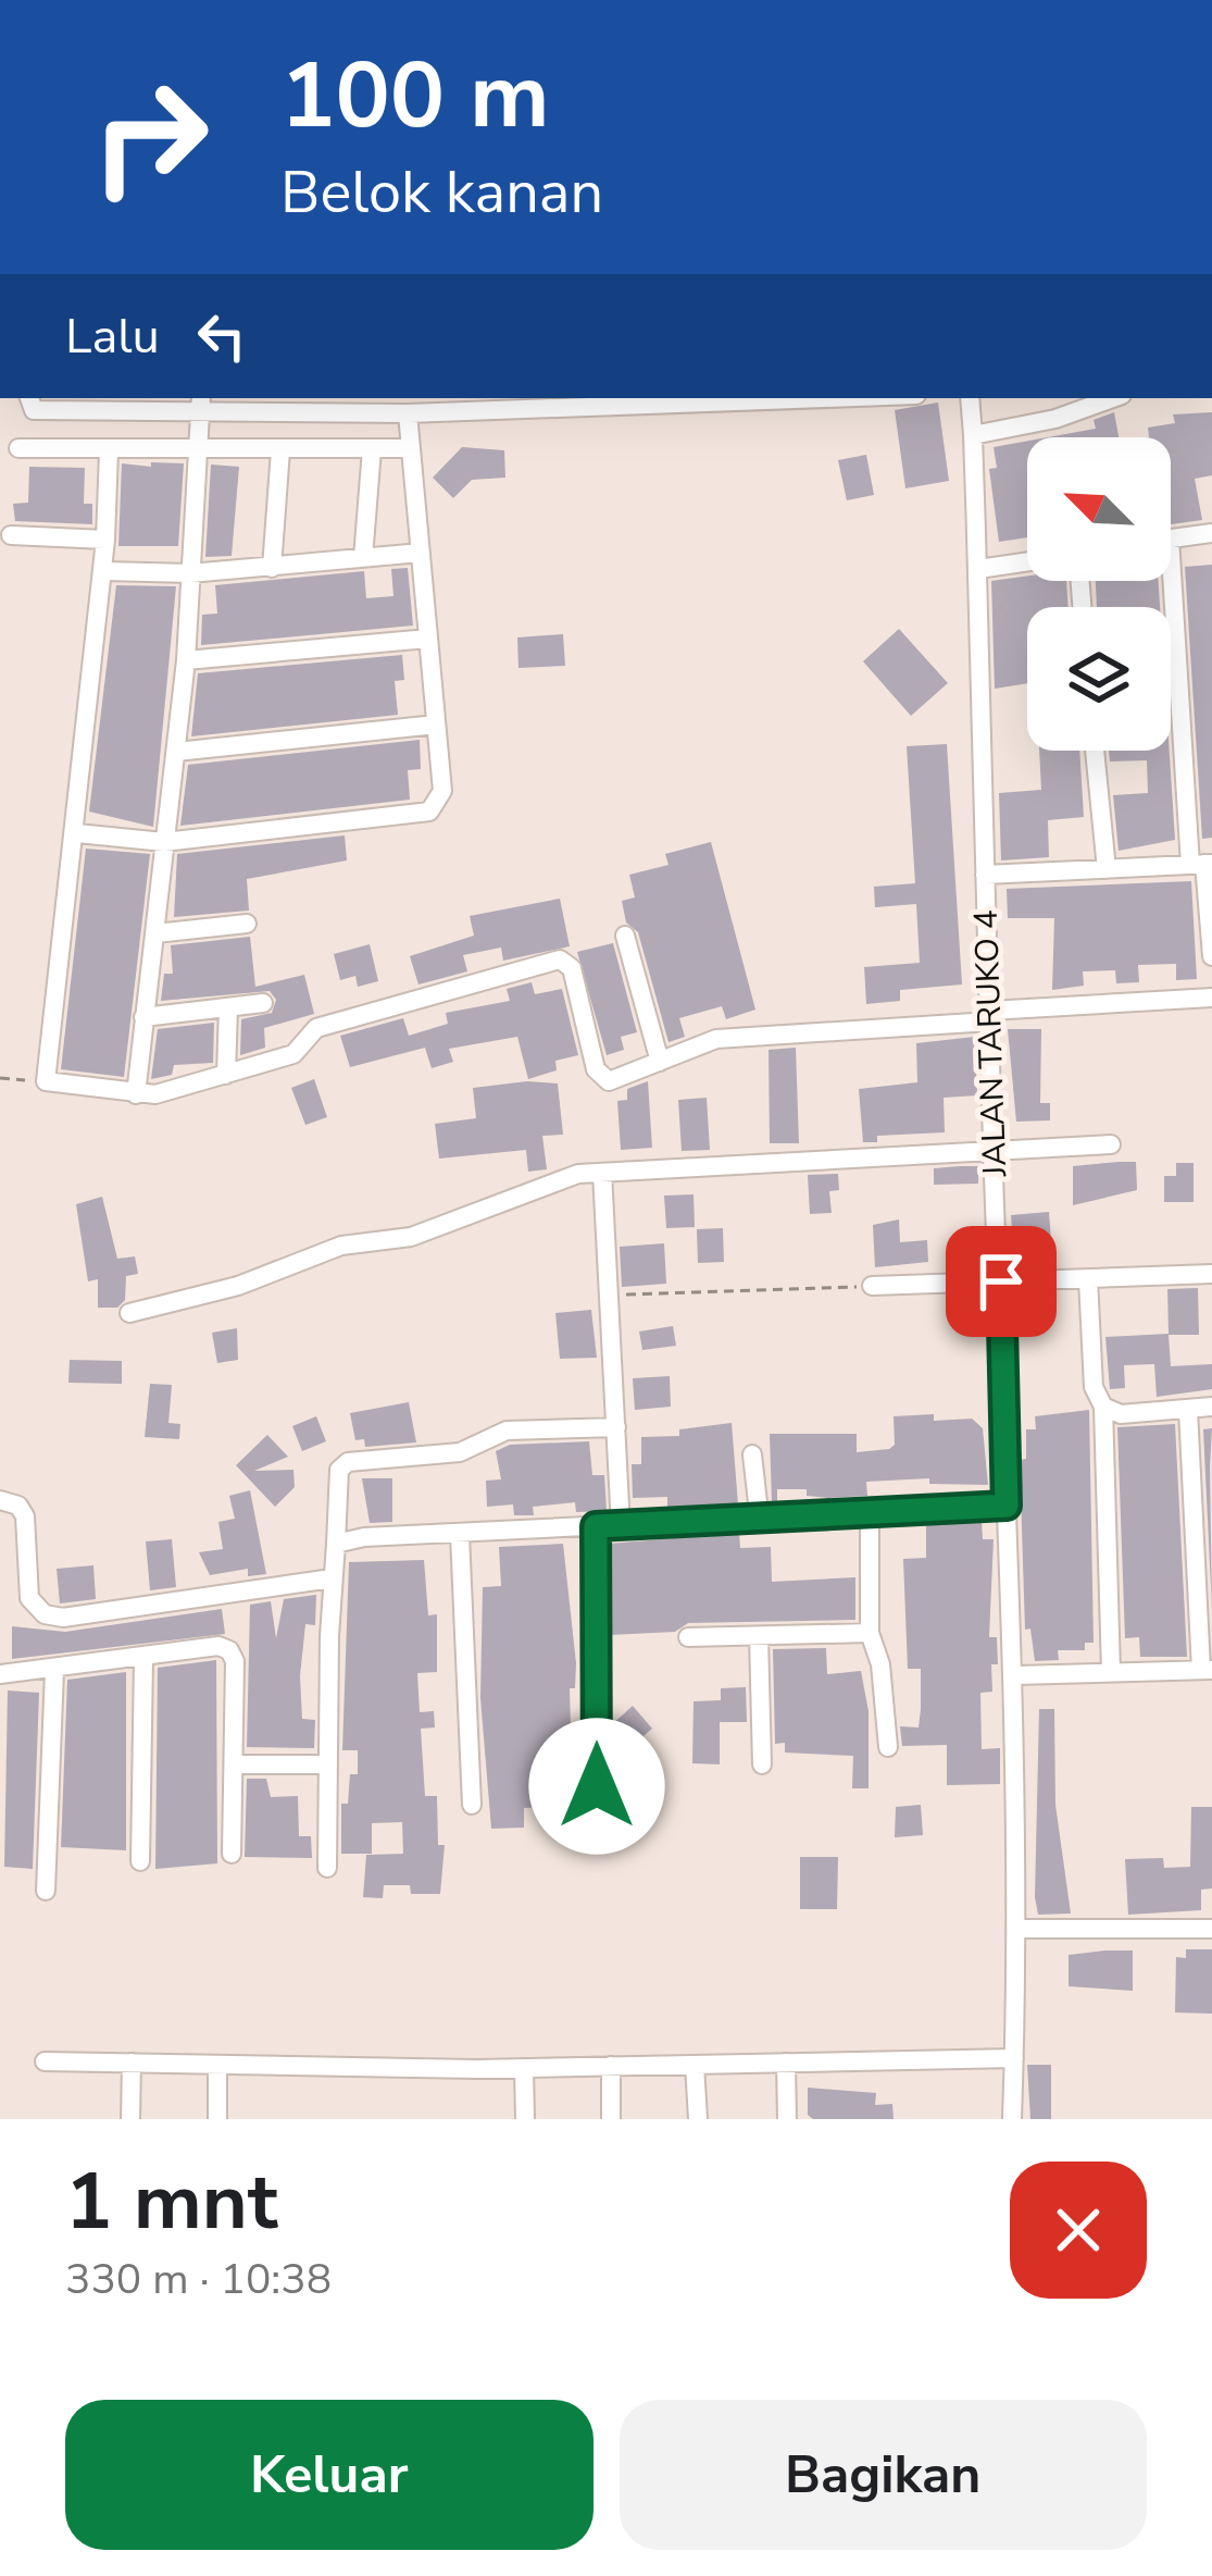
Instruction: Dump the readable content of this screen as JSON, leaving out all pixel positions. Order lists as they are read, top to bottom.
{
  "streets": {
    "street": ["JALAN TARUKO 4"]
  },
  "north": "top left",
  "page": {
    "turn": ["100 m", "Belok kanan"],
    "then": "Lalu",
    "heading": ["1 mnt", "330 m · 10:38"],
    "buttons": ["Keluar", "Bagikan"]
  }
}
